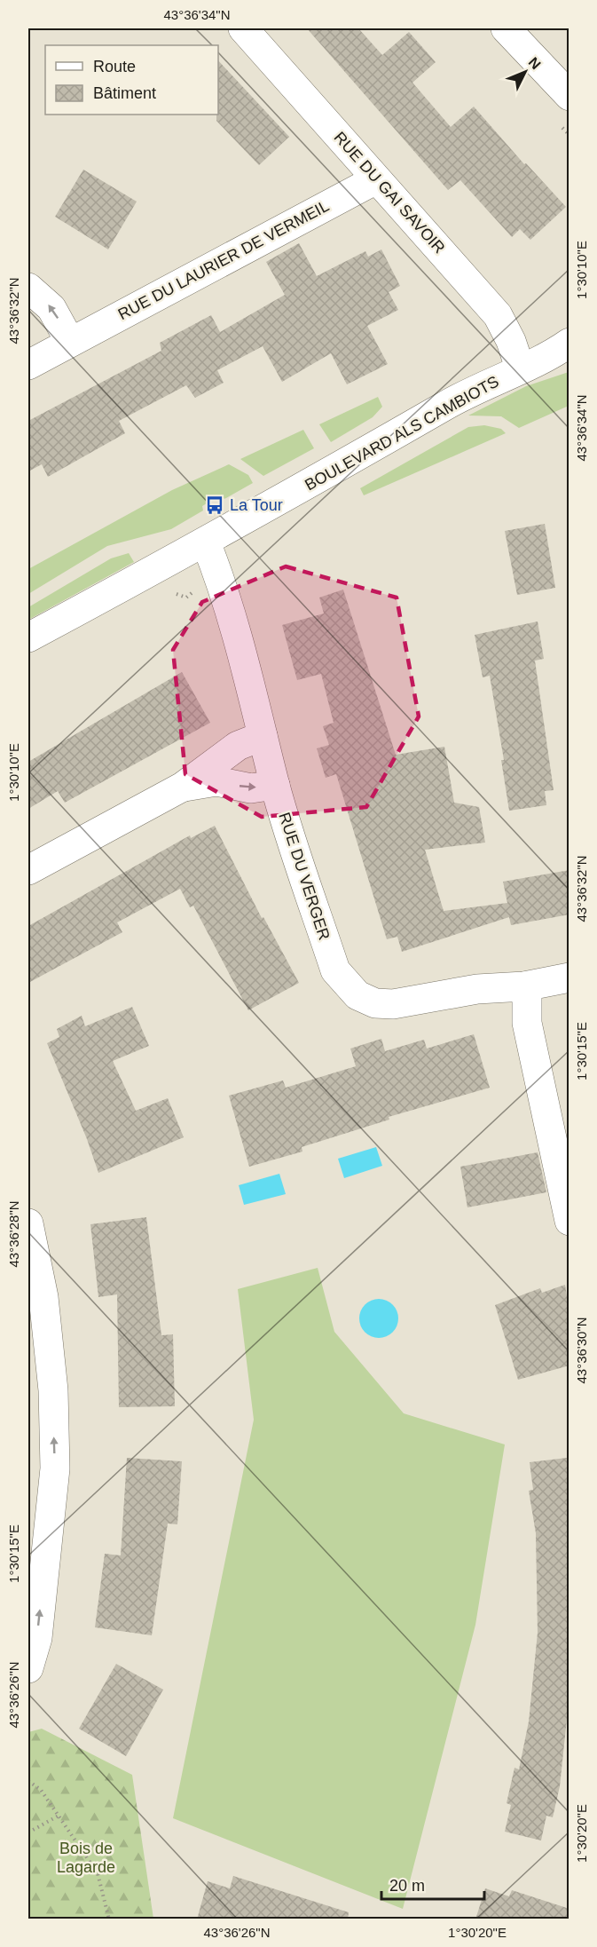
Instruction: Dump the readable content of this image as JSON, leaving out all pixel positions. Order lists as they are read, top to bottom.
{
  "streets": {
    "street": [
      "RUE DU GAI SAVOIR",
      "RUE DU LAURIER DE VERMEIL",
      "BOULEVARD ALS CAMBIOTS",
      "RUE DU VERGER"
    ]
  },
  "crossings": [
    ["RUE DU GAI SAVOIR", "RUE DU LAURIER DE VERMEIL"],
    ["RUE DU GAI SAVOIR", "BOULEVARD ALS CAMBIOTS"],
    ["BOULEVARD ALS CAMBIOTS", "RUE DU VERGER"]
  ],
  "parks": ["Bois de Lagarde"],
  "places": {
    "bus stop": ["La Tour"]
  },
  "legend": ["Route", "Bâtiment"],
  "scale_bar": "20 m",
  "north": "top right",
  "coordinates": [
    "43°36'34\"N",
    "1°30'10\"E",
    "43°36'32\"N",
    "1°30'15\"E",
    "43°36'28\"N",
    "43°36'30\"N",
    "43°36'26\"N",
    "1°30'20\"E"
  ]
}
